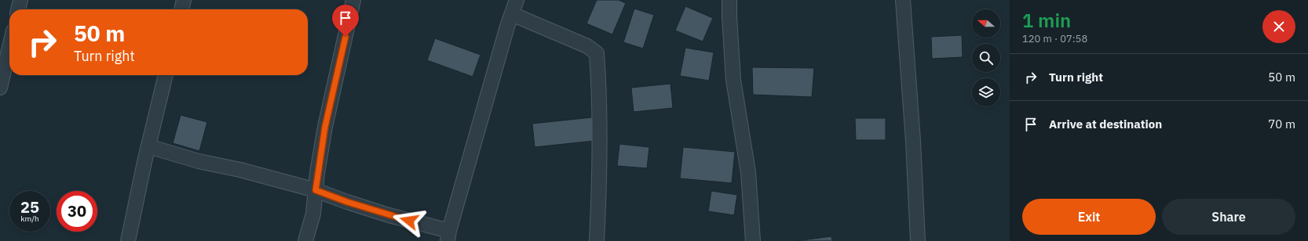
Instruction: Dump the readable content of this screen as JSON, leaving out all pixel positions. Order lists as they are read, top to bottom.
{
  "north": "left",
  "page": {
    "heading": ["1 min", "120 m · 07:58"],
    "turn": ["50 m", "Turn right"],
    "list": [
      {
        "name": "Turn right",
        "value": "50 m"
      },
      {
        "name": "Arrive at destination",
        "value": "70 m"
      }
    ],
    "speed": "25 km/h",
    "limit": "30",
    "buttons": ["Exit", "Share"]
  }
}
